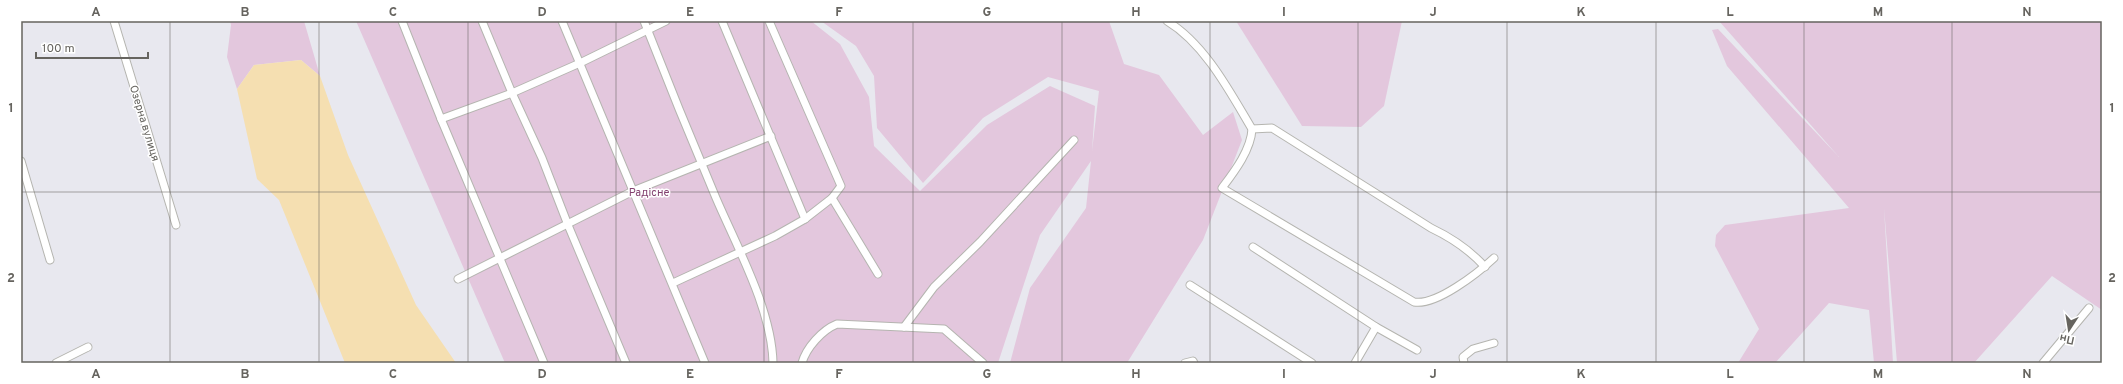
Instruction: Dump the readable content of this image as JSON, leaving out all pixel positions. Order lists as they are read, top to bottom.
{
  "streets": {
    "street": ["Озерна вулиця"]
  },
  "parks": ["Радісне"],
  "scale_bar": "100 m",
  "north": "bottom",
  "grid": {
    "columns": [
      "A",
      "B",
      "C",
      "D",
      "E",
      "F",
      "G",
      "H",
      "I",
      "J",
      "K",
      "L",
      "M",
      "N"
    ],
    "rows": ["1", "2"]
  }
}
